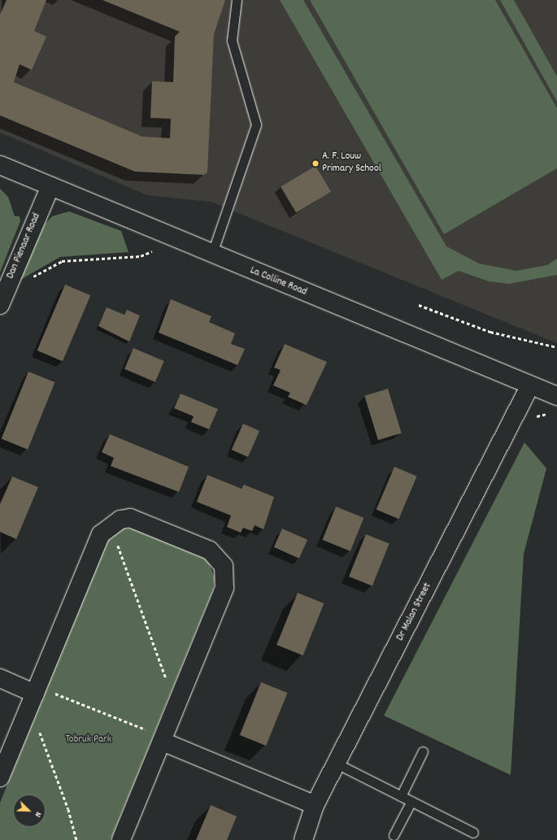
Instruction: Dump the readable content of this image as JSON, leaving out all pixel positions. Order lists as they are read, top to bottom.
{
  "streets": {
    "street": ["Dan Pienaar Road", "La Colline Road", "Dr Malan Street"]
  },
  "crossings": [
    ["Dan Pienaar Road", "La Colline Road"],
    ["La Colline Road", "Dr Malan Street"]
  ],
  "parks": ["Tobruk Park"],
  "places": ["A. F. Louw Primary School"],
  "north": "bottom right"
}
